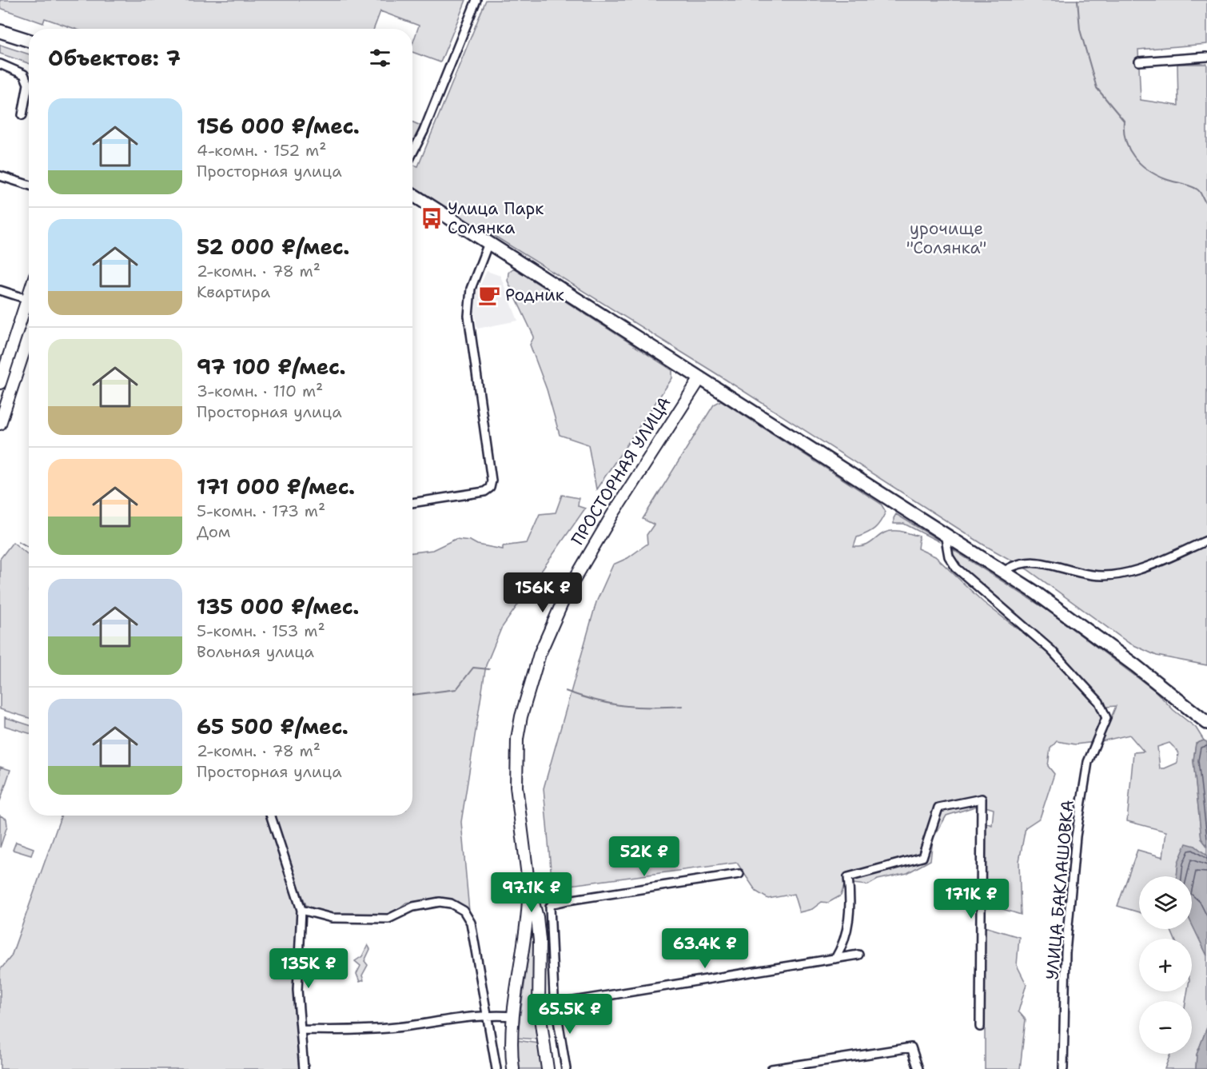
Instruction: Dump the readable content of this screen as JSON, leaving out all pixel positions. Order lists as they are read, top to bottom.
{
  "streets": {
    "main road": ["ПРОСТОРНАЯ УЛИЦА"],
    "street": ["УЛИЦА БАКЛАШОВКА"]
  },
  "parks": ["урочище \"Солянка\""],
  "places": {
    "bus stop": ["Улица Парк Солянка"],
    "cafe": ["Родник"]
  },
  "page": {
    "heading": "Объектов: 7",
    "list": [
      {
        "name": "156 000 ₽/мес.",
        "note": "4-комн. · 152 m² · Просторная улица"
      },
      {
        "name": "52 000 ₽/мес.",
        "note": "2-комн. · 78 m² · Квартира"
      },
      {
        "name": "97 100 ₽/мес.",
        "note": "3-комн. · 110 m² · Просторная улица"
      },
      {
        "name": "171 000 ₽/мес.",
        "note": "5-комн. · 173 m² · Дом"
      },
      {
        "name": "135 000 ₽/мес.",
        "note": "5-комн. · 153 m² · Вольная улица"
      },
      {
        "name": "65 500 ₽/мес.",
        "note": "2-комн. · 78 m² · Просторная улица"
      }
    ],
    "price": [
      "156K ₽",
      "52K ₽",
      "97.1K ₽",
      "171K ₽",
      "63.4K ₽",
      "135K ₽",
      "65.5K ₽"
    ],
    "map_buttons": ["+", "−"]
  }
}
